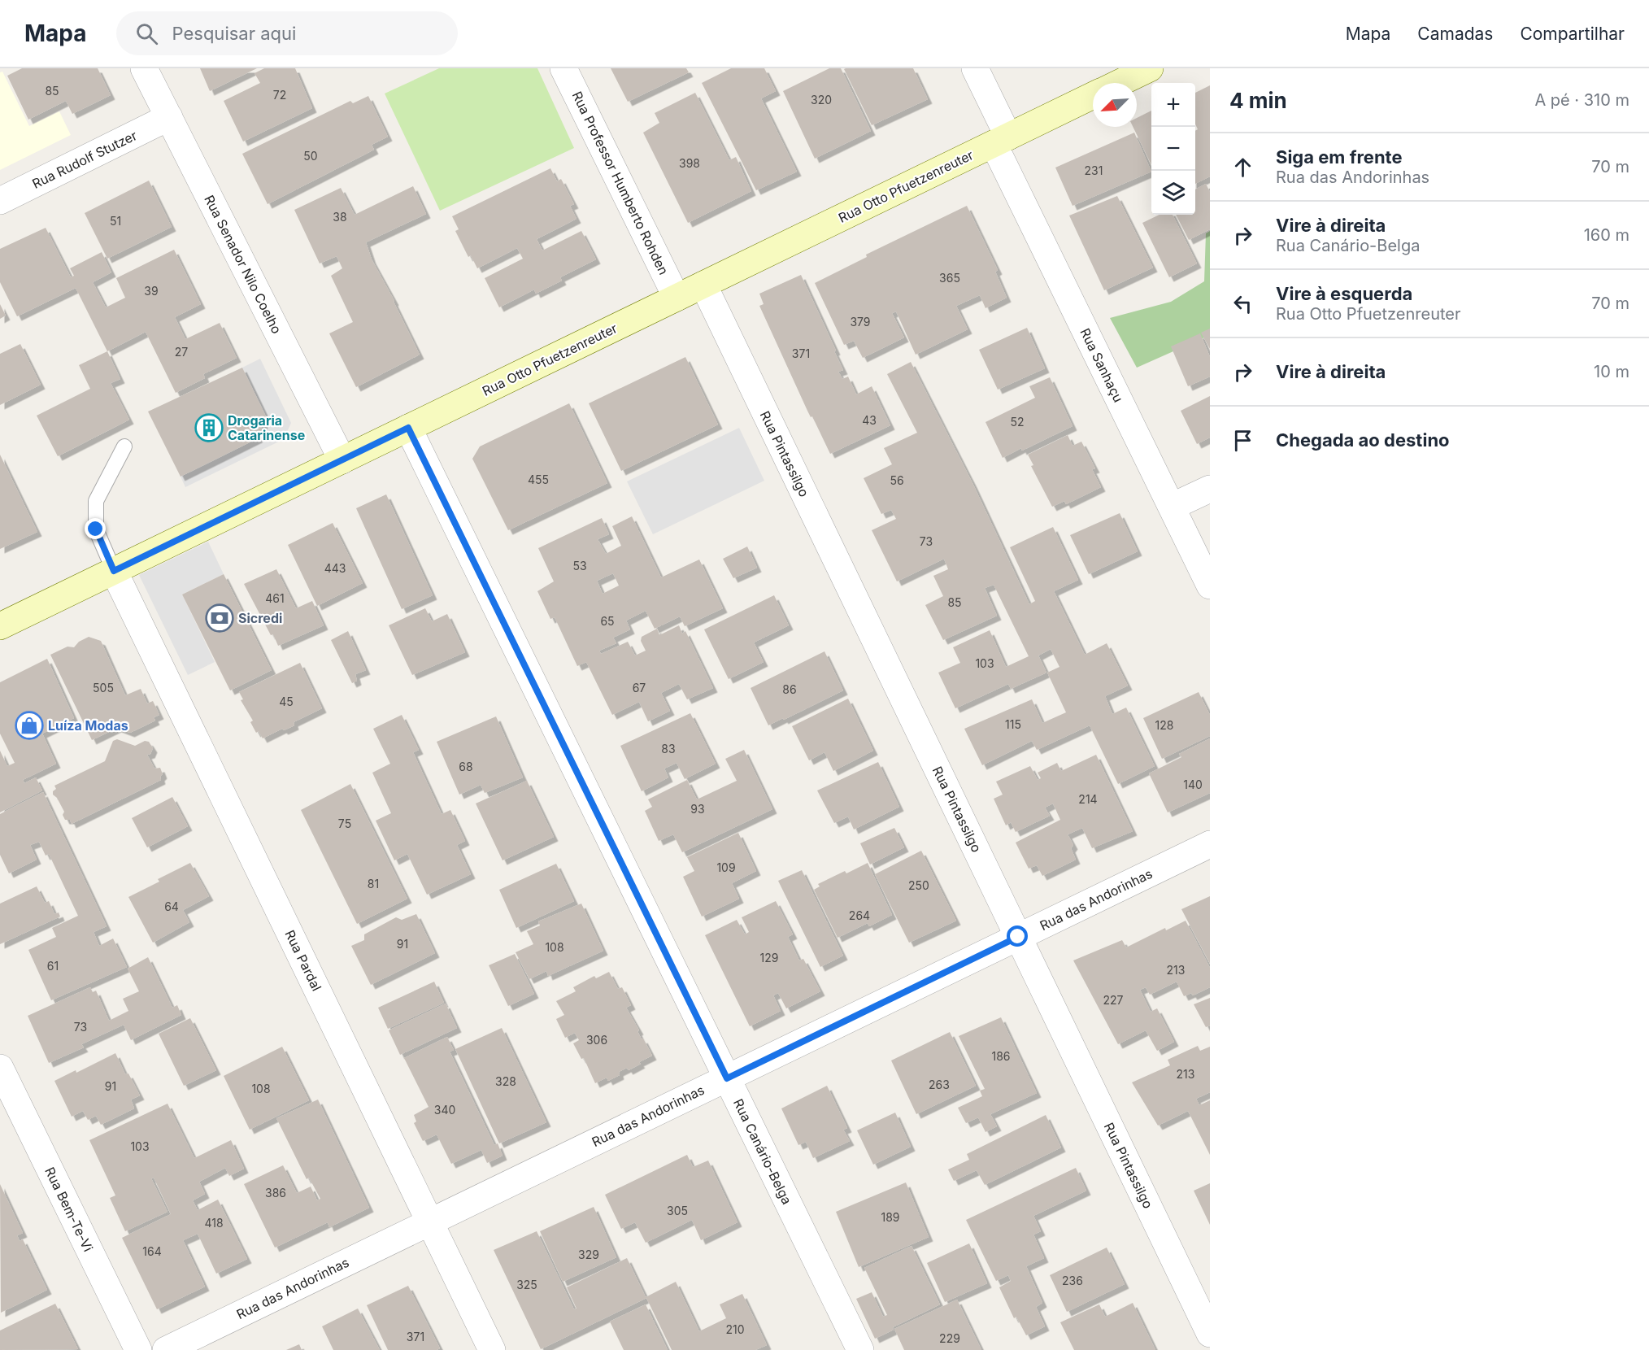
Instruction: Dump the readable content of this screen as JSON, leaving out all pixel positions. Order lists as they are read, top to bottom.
{
  "streets": {
    "main road": ["Rua Otto Pfuetzenreuter"],
    "street": [
      "Rua Rudolf Stutzer",
      "Rua Professor Humberto Rohden",
      "Rua Senador Nilo Coelho",
      "Rua Sanhaçu",
      "Rua Pintassilgo",
      "Rua das Andorinhas",
      "Rua Pardal",
      "Rua Canário-Belga",
      "Rua Bem-Te-Vi"
    ]
  },
  "crossings": [
    ["Rua Rudolf Stutzer", "Rua Senador Nilo Coelho"],
    ["Rua Professor Humberto Rohden", "Rua Otto Pfuetzenreuter"],
    ["Rua Otto Pfuetzenreuter", "Rua Senador Nilo Coelho"],
    ["Rua Otto Pfuetzenreuter", "Rua Sanhaçu"],
    ["Rua Otto Pfuetzenreuter", "Rua Pintassilgo"],
    ["Rua Otto Pfuetzenreuter", "Rua Pardal"],
    ["Rua Otto Pfuetzenreuter", "Rua Canário-Belga"],
    ["Rua Pintassilgo", "Rua das Andorinhas"],
    ["Rua das Andorinhas", "Rua Pardal"],
    ["Rua das Andorinhas", "Rua Canário-Belga"]
  ],
  "places": {
    "building": ["Drogaria Catarinense"],
    "bank": ["Sicredi"],
    "shop": ["Luíza Modas"]
  },
  "house_numbers": [
    "85",
    "72",
    "320",
    "50",
    "398",
    "231",
    "38",
    "51",
    "365",
    "39",
    "379",
    "27",
    "371",
    "43",
    "52",
    "455",
    "56",
    "73",
    "53",
    "443",
    "461",
    "85",
    "65",
    "103",
    "505",
    "67",
    "86",
    "45",
    "115",
    "128",
    "83",
    "68",
    "140",
    "214",
    "93",
    "75",
    "109",
    "81",
    "250",
    "64",
    "264",
    "91",
    "108",
    "129",
    "61",
    "213",
    "227",
    "73",
    "306",
    "186",
    "213",
    "328",
    "263",
    "91",
    "108",
    "340",
    "103",
    "386",
    "305",
    "189",
    "418",
    "164",
    "329",
    "236",
    "325",
    "210",
    "371",
    "229"
  ],
  "north": "bottom left",
  "page": {
    "header": "Mapa",
    "search": "Pesquisar aqui",
    "nav": ["Mapa", "Camadas", "Compartilhar"],
    "heading": ["4 min", "A pé · 310 m"],
    "map_buttons": ["+", "−"],
    "list": [
      ["Siga em frente", "Rua das Andorinhas", "70 m"],
      ["Vire à direita", "Rua Canário-Belga", "160 m"],
      ["Vire à esquerda", "Rua Otto Pfuetzenreuter", "70 m"],
      ["Vire à direita", "10 m"],
      "Chegada ao destino"
    ]
  }
}
